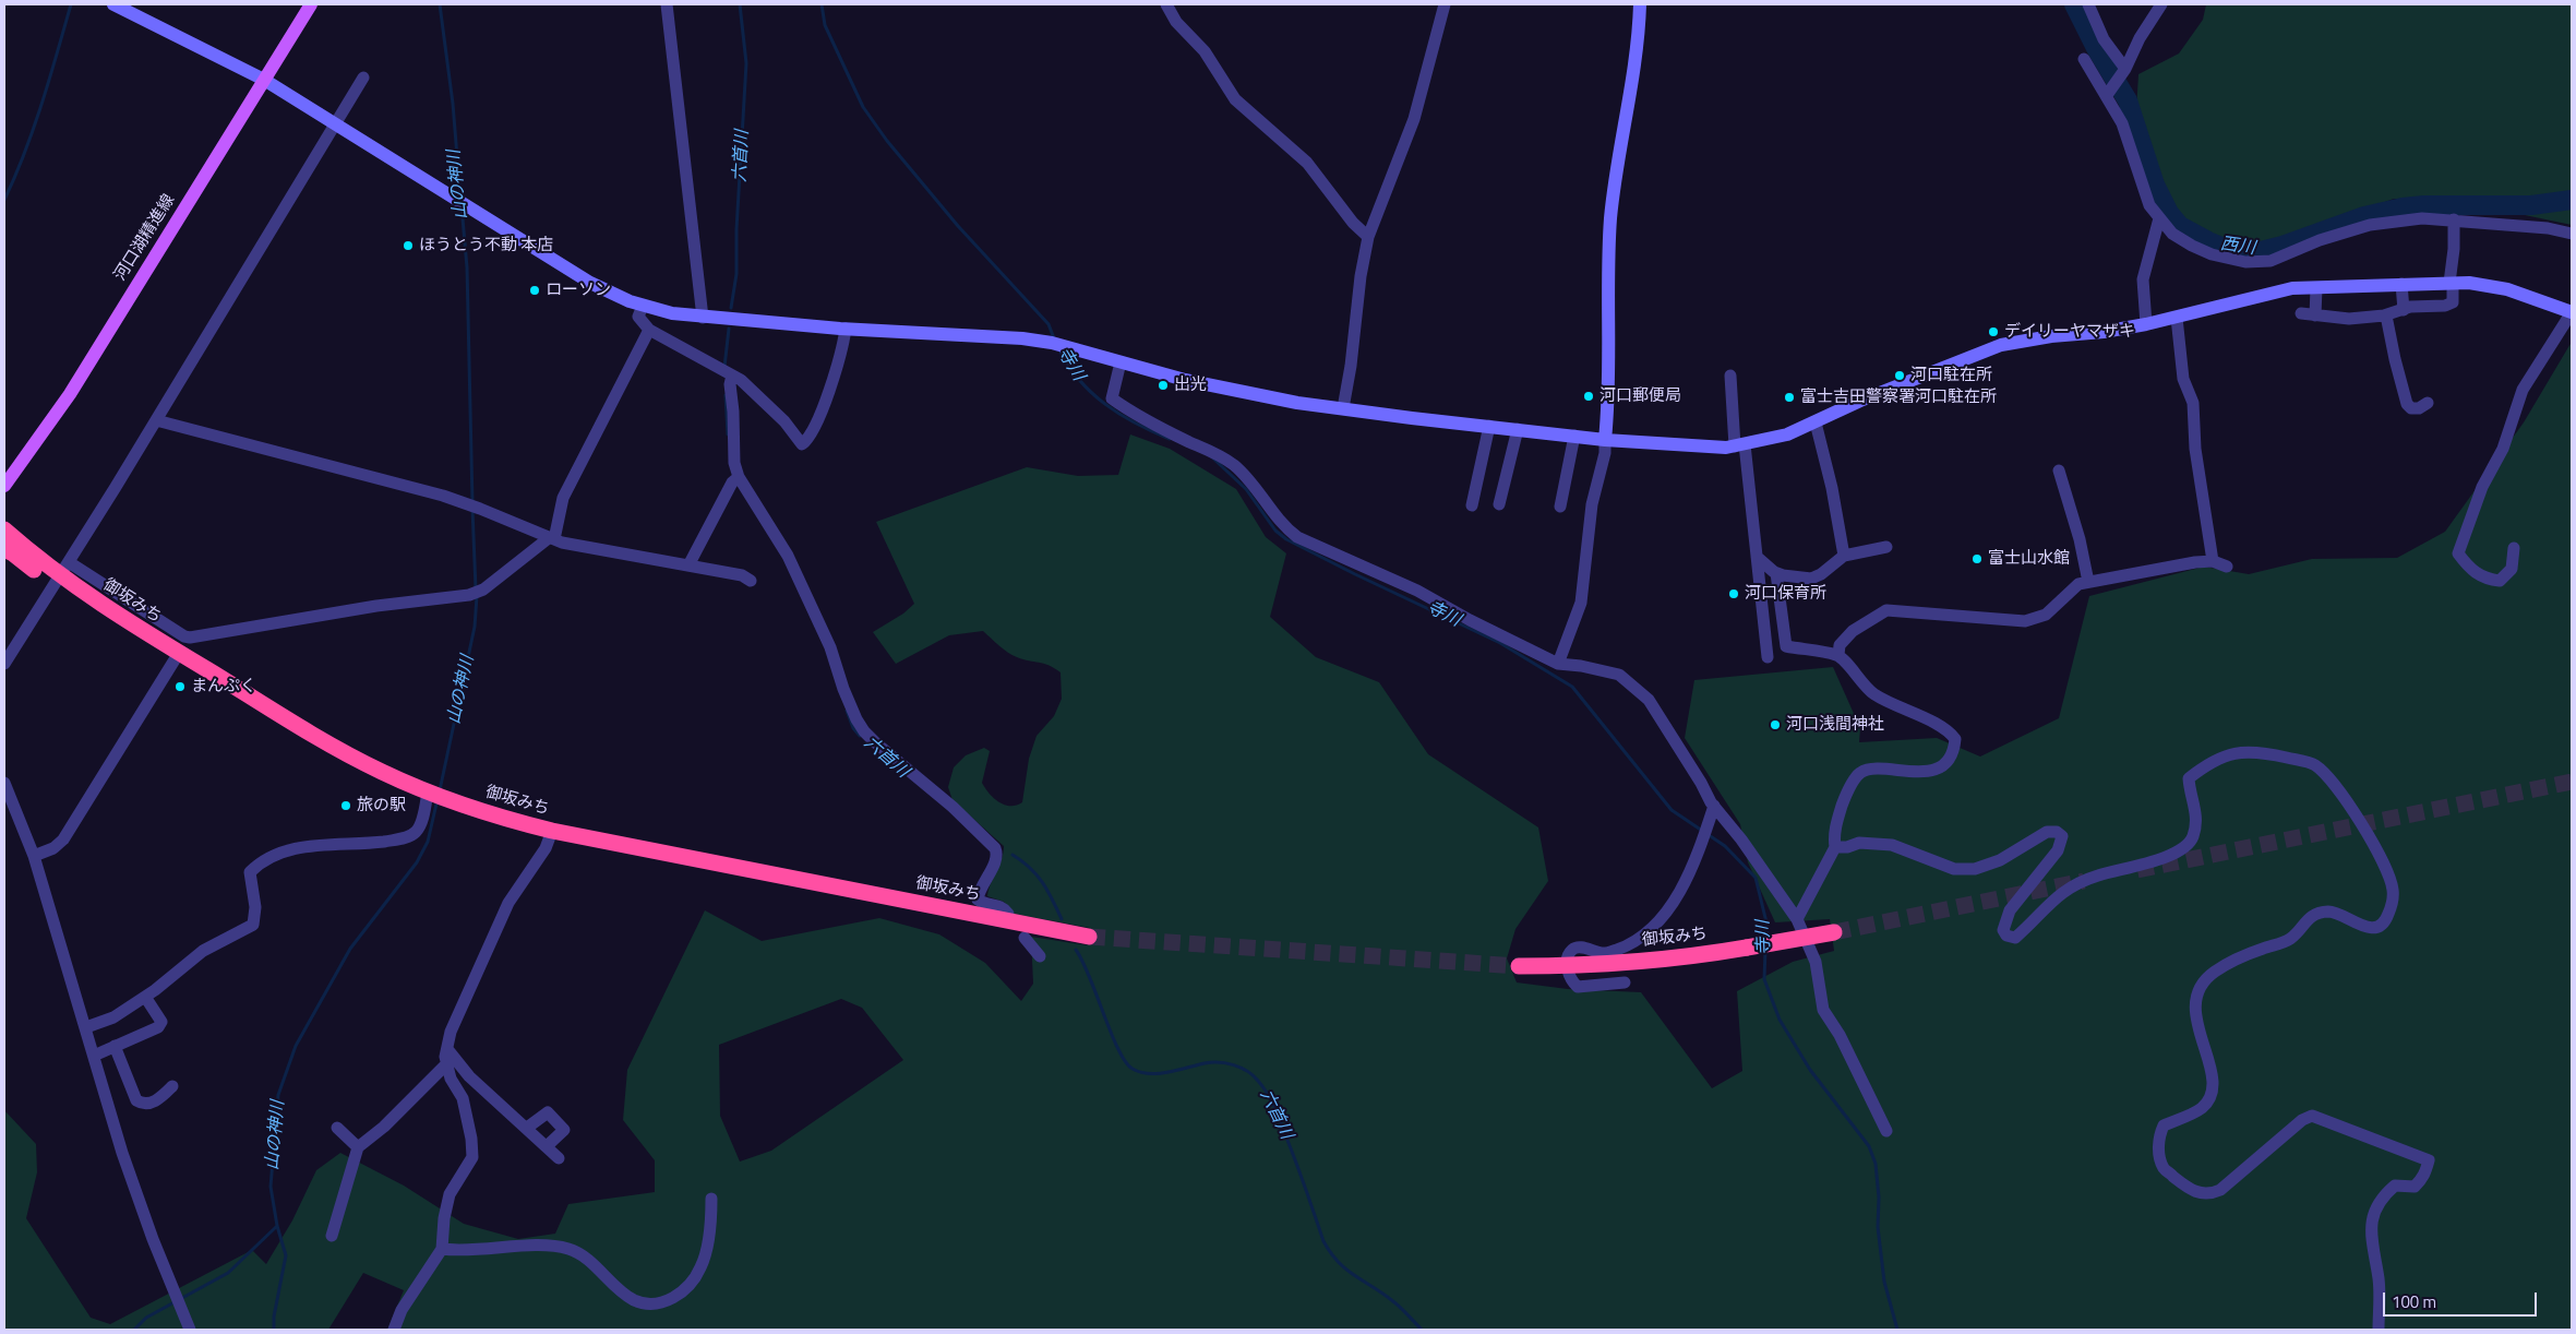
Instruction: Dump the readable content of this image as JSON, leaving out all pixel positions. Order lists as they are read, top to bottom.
{
  "streets": {
    "highway": ["御坂みち"],
    "main road": ["河口湖精進線"]
  },
  "water": [
    "六首川",
    "山の神川",
    "西川",
    "寺川"
  ],
  "places": [
    "ほうとう不動 本店",
    "ローソン",
    "デイリーヤマザキ",
    "河口駐在所",
    "出光",
    "河口郵便局",
    "富士吉田警察署河口駐在所",
    "富士山水館",
    "河口保育所",
    "まんぷく",
    "河口浅間神社",
    "旅の駅"
  ],
  "scale_bar": "100 m"
}
